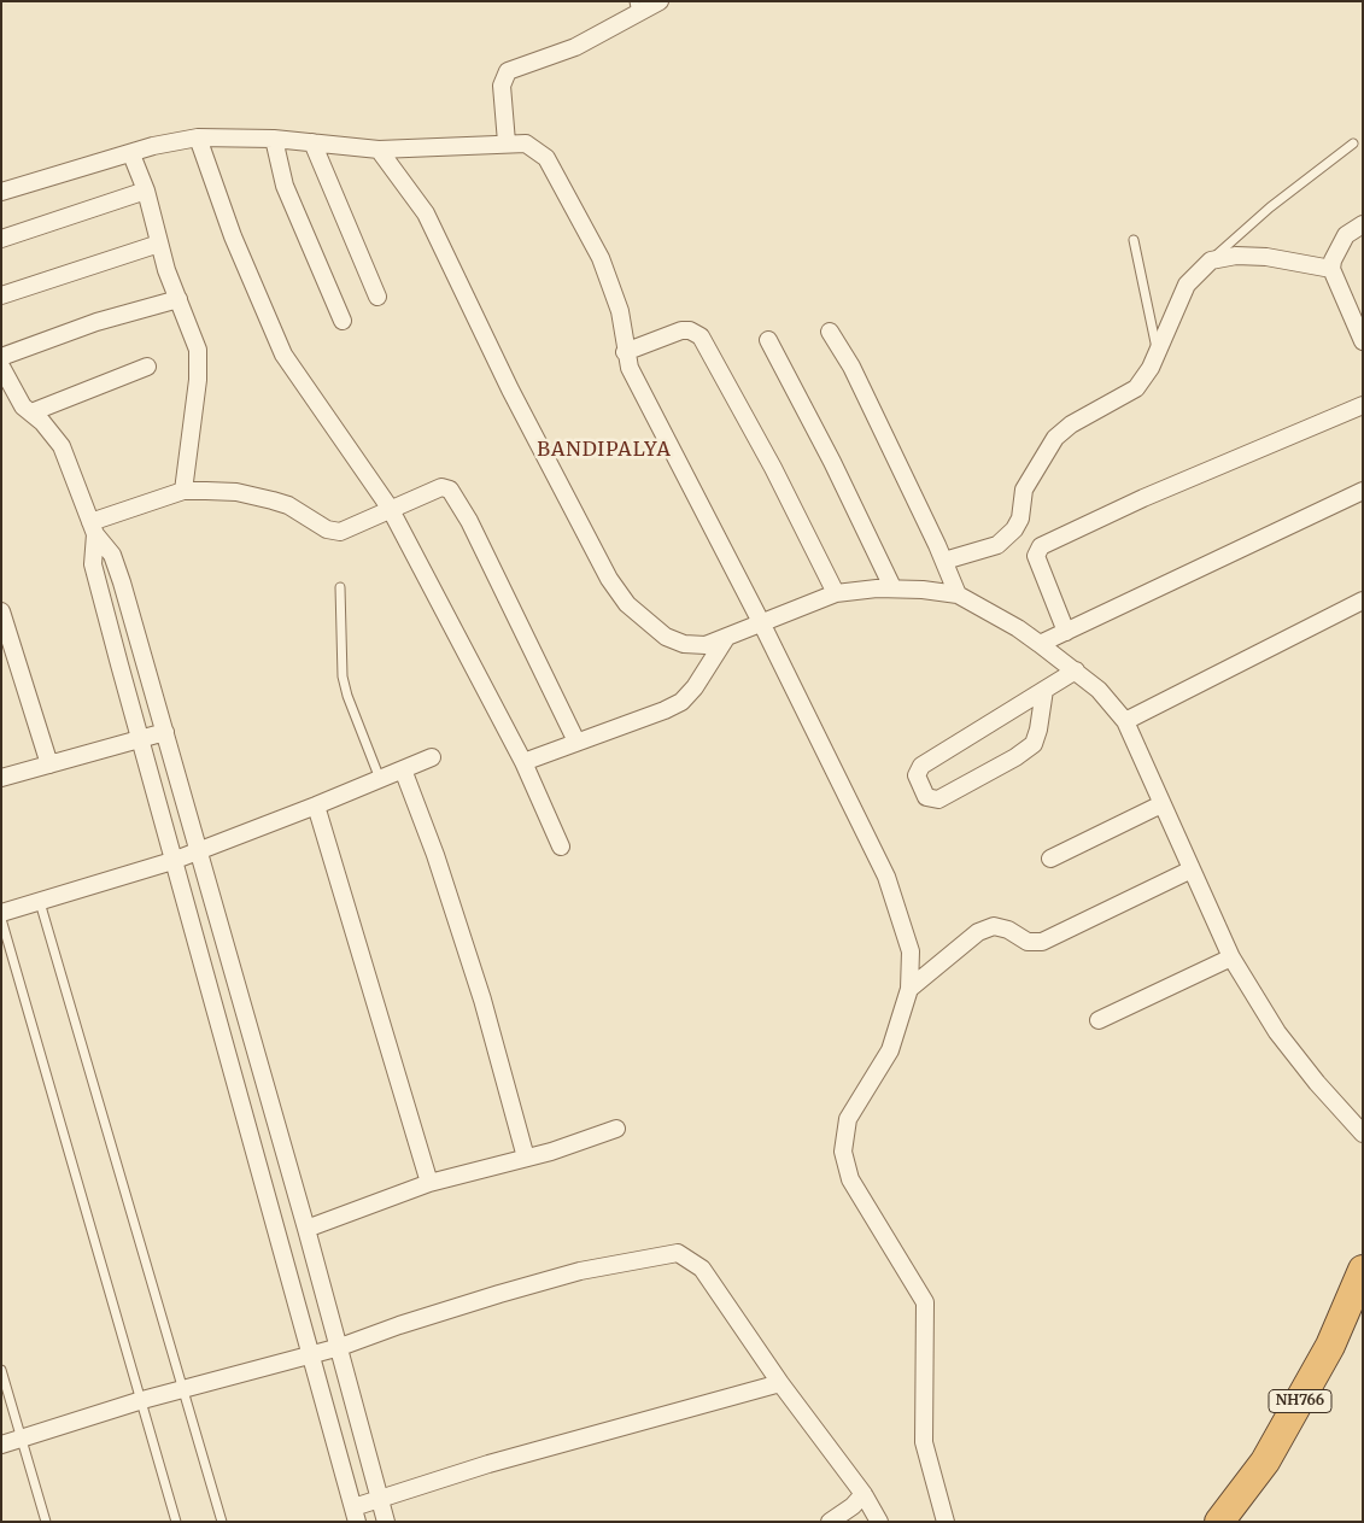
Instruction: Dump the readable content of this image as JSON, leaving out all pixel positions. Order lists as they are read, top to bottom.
{
  "streets": {
    "highway": ["NH766"]
  },
  "districts": ["BANDIPALYA"]
}
